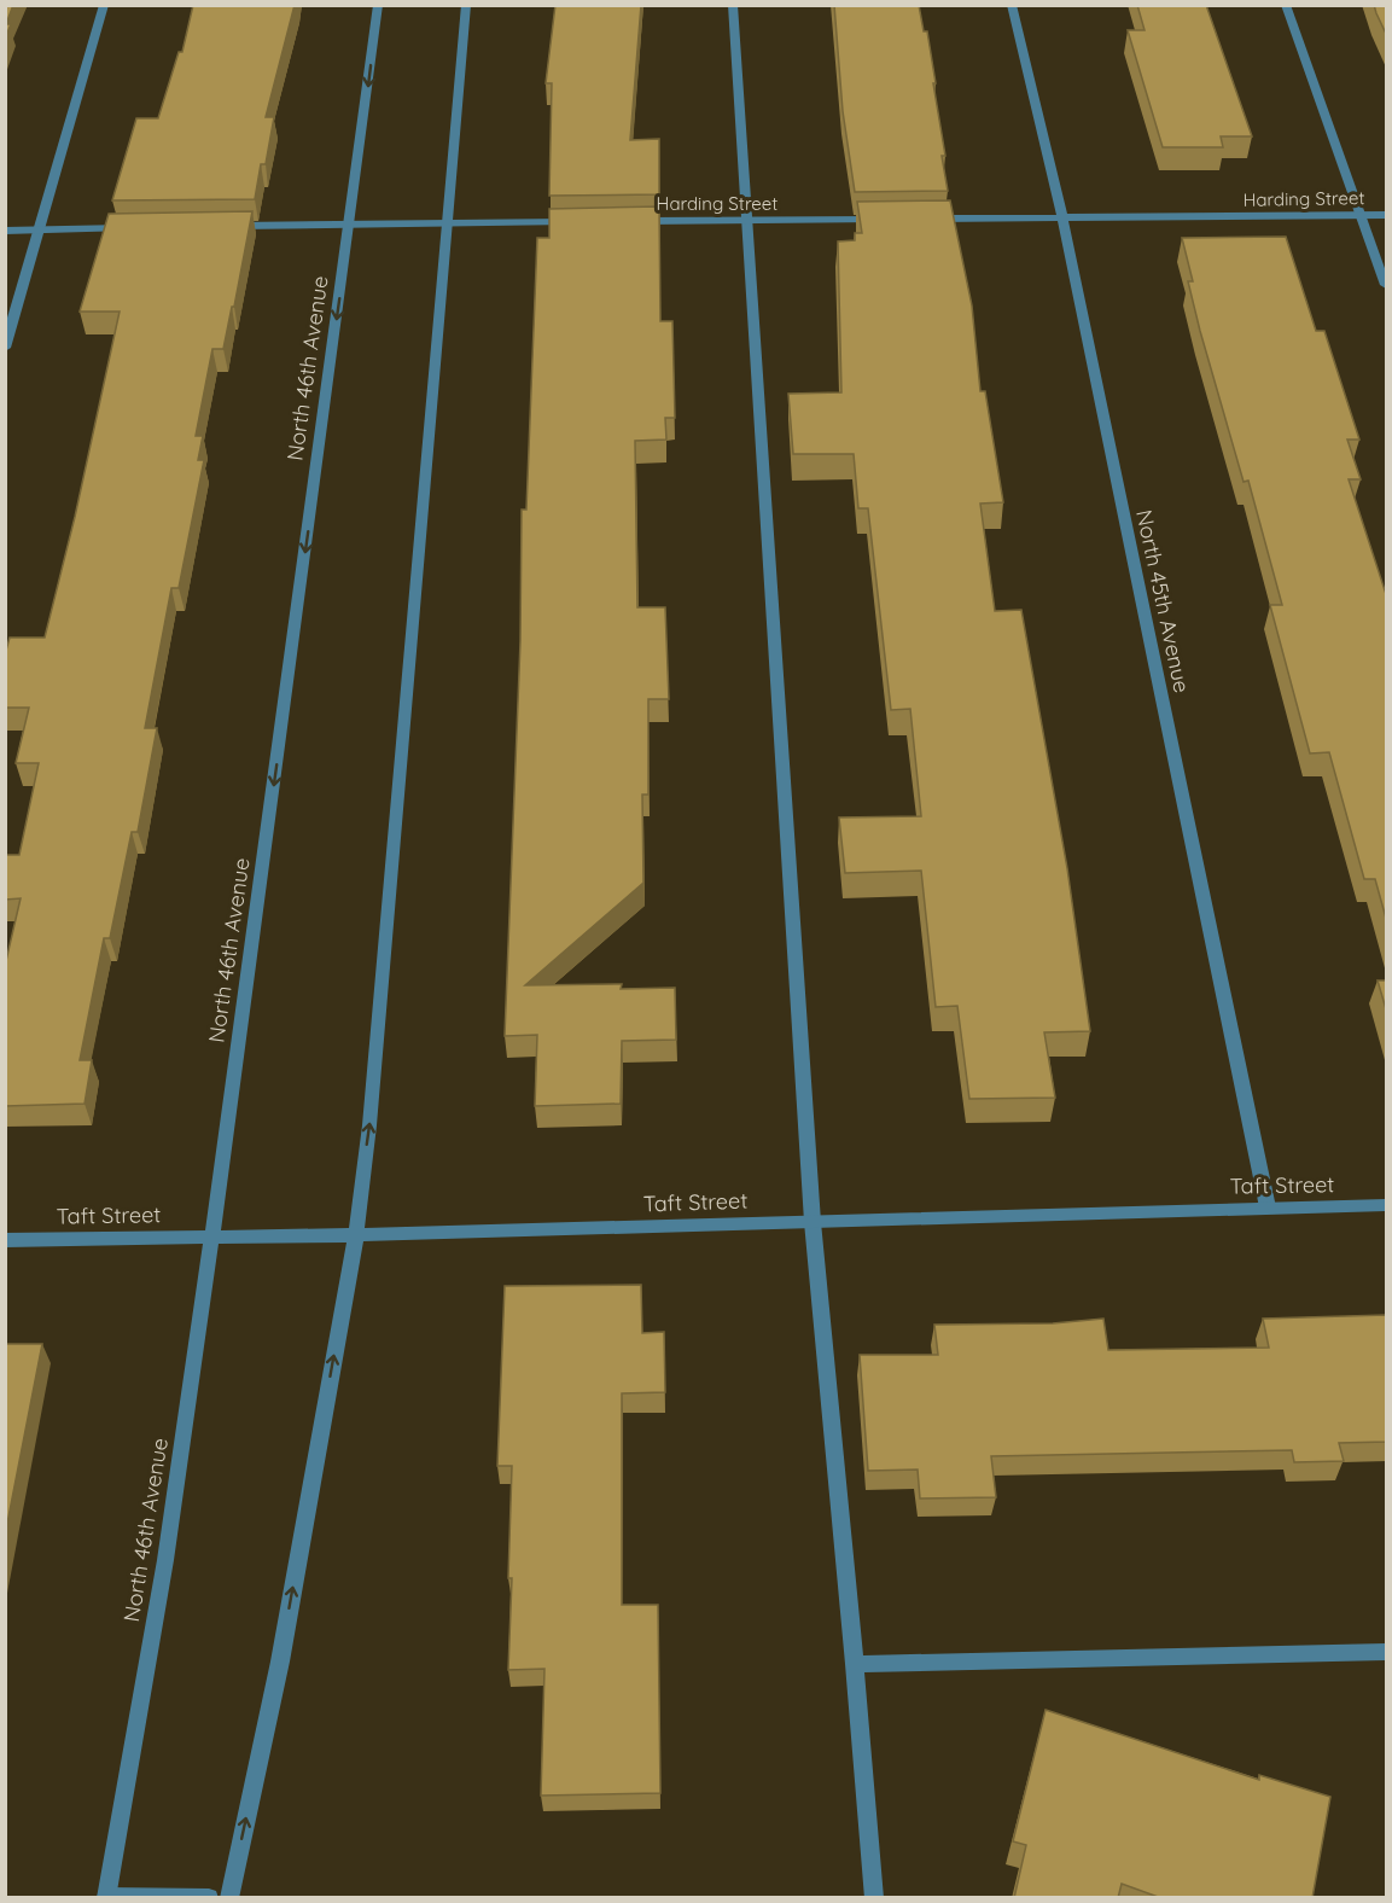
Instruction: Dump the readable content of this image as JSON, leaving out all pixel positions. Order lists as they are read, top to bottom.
{
  "streets": {
    "street": [
      "Harding Street",
      "North 46th Avenue",
      "North 45th Avenue",
      "Taft Street"
    ]
  },
  "crossings": [
    ["Harding Street", "North 45th Avenue"],
    ["North 46th Avenue", "Taft Street"],
    ["North 45th Avenue", "Taft Street"]
  ]
}
